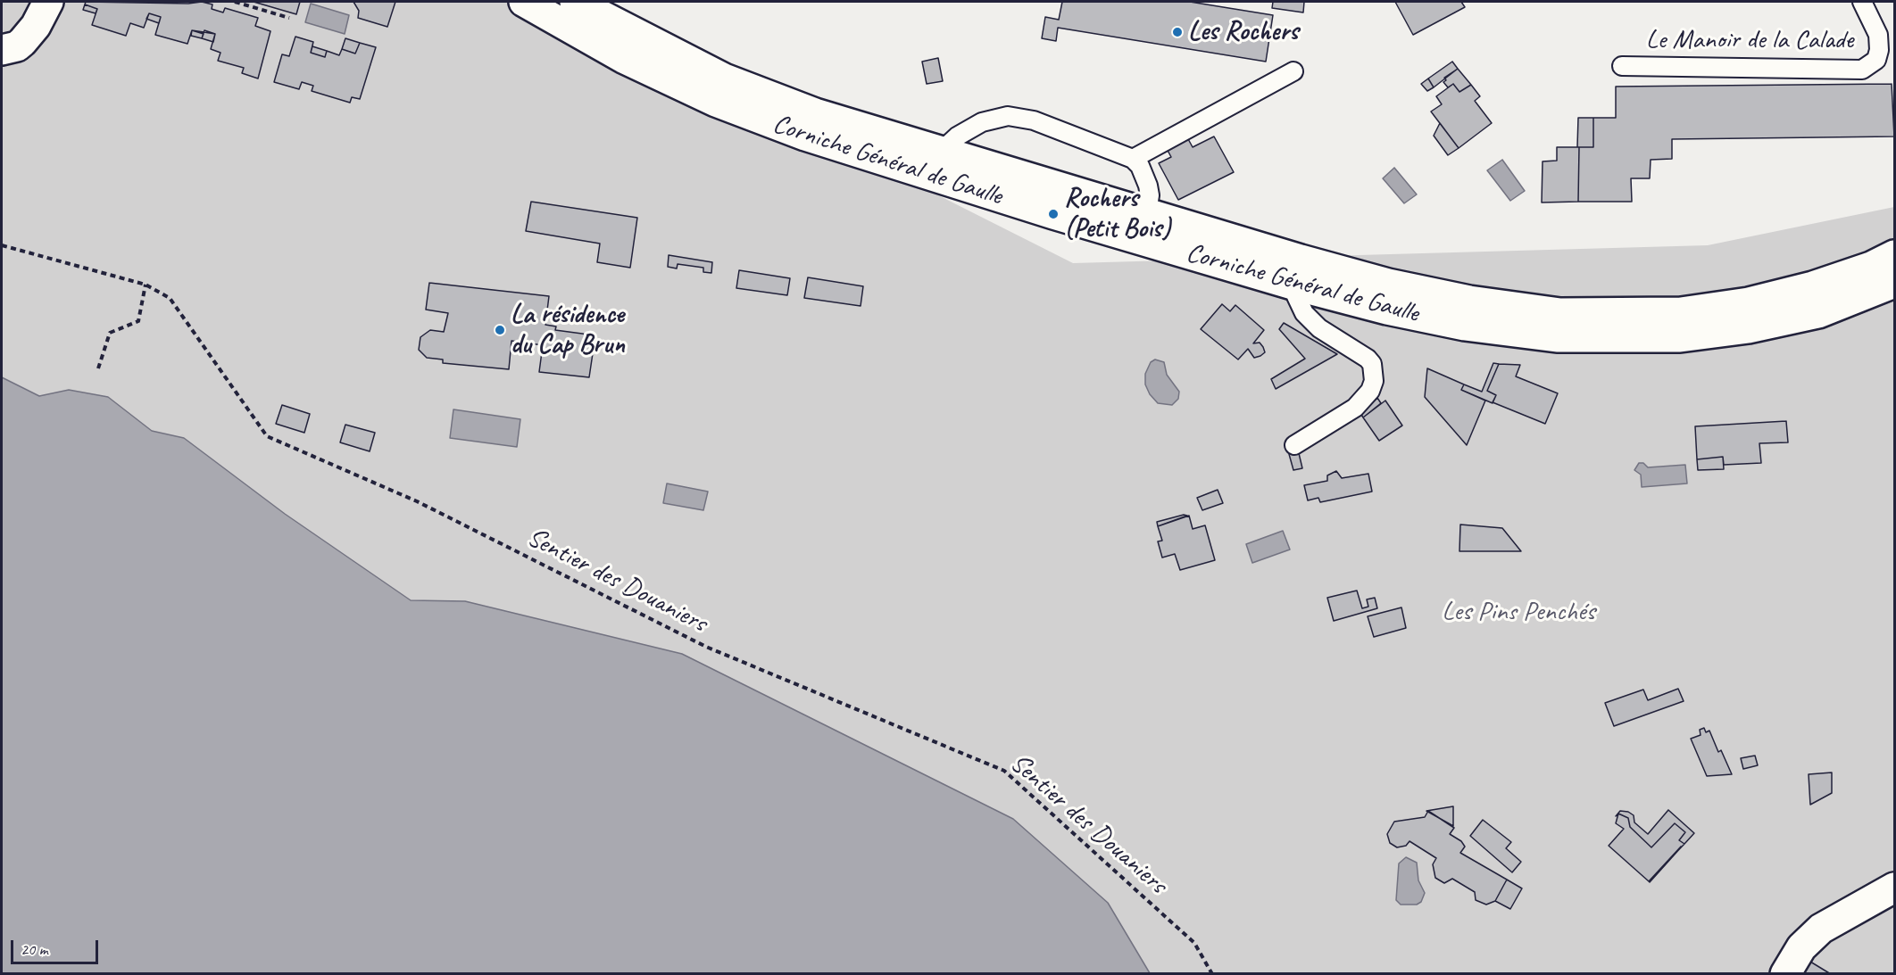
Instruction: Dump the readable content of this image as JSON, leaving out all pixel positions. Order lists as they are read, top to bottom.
{
  "streets": {
    "main road": ["Corniche Général de Gaulle"],
    "lane": ["Le Manoir de la Calade"],
    "path": ["Sentier des Douaniers"]
  },
  "parks": ["Les Pins Penchés"],
  "places": ["Les Rochers", "Rochers (Petit Bois)", "La résidence du Cap Brun"],
  "scale_bar": "20 m"
}
